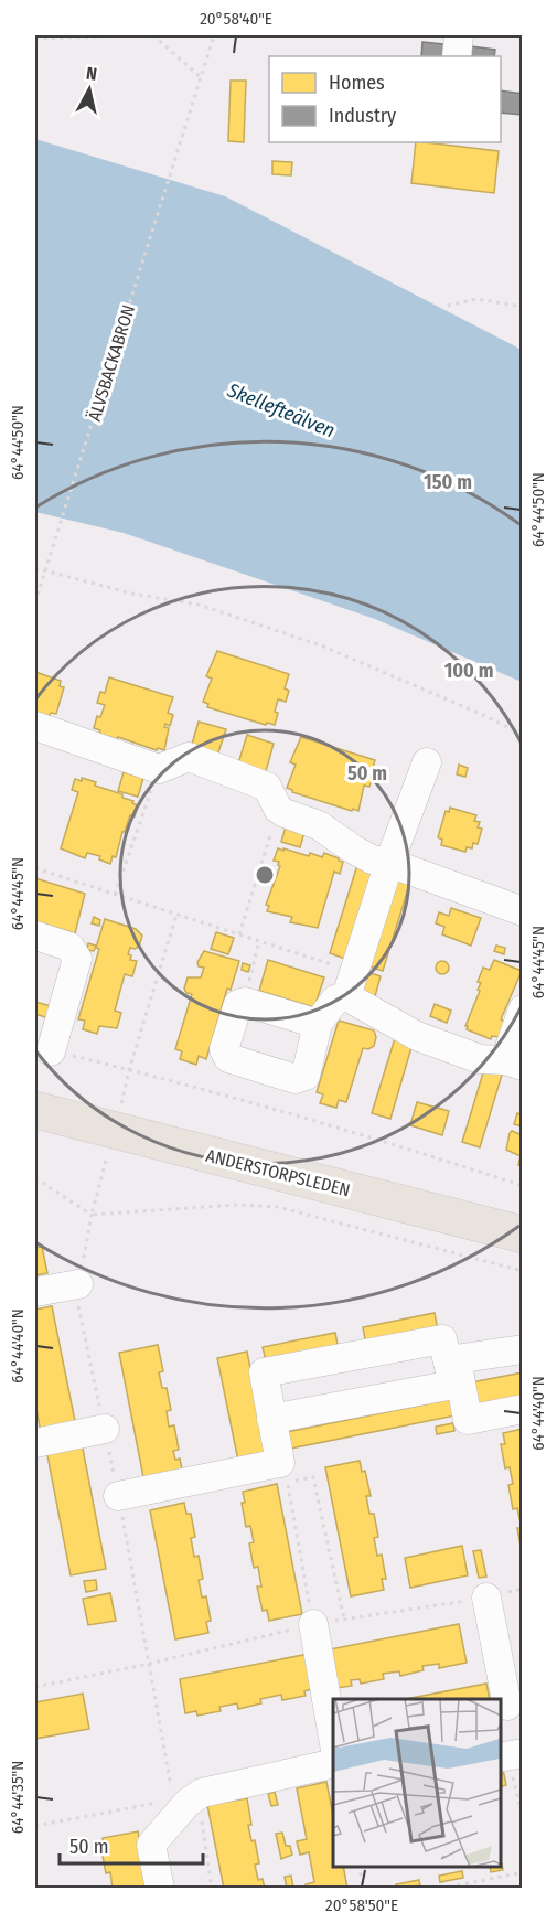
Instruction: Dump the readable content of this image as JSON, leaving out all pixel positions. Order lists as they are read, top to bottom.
{
  "streets": {
    "main road": ["ANDERSTORPSLEDEN"],
    "path": ["ÄLVSBACKABRON"]
  },
  "water": ["Skellefteälven"],
  "legend": ["Homes", "Industry"],
  "scale_bar": "50 m",
  "north": "top",
  "coordinates": [
    "20°58'40\"E",
    "64°44'50\"N",
    "64°44'45\"N",
    "64°44'40\"N",
    "64°44'35\"N",
    "20°58'50\"E"
  ],
  "rings": ["150 m", "100 m", "50 m"]
}
